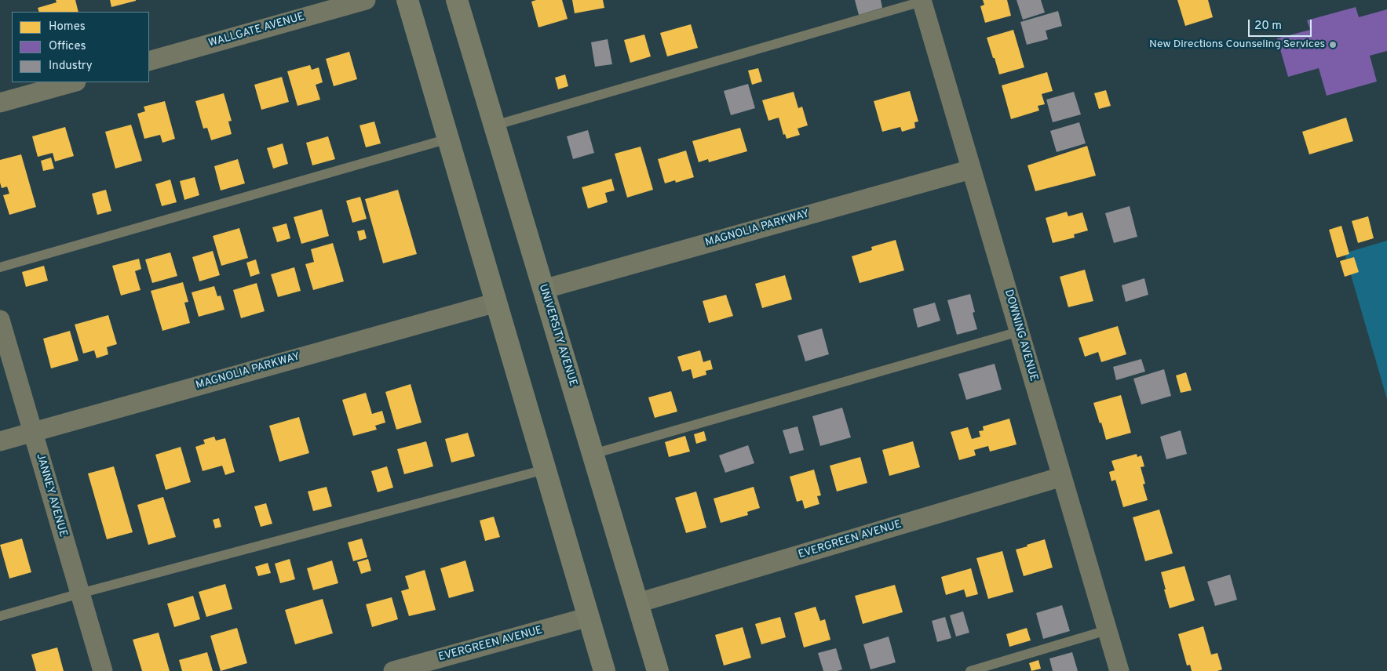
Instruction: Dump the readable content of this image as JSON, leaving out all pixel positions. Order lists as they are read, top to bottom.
{
  "streets": {
    "main road": ["UNIVERSITY AVENUE"],
    "street": [
      "WALLGATE AVENUE",
      "MAGNOLIA PARKWAY",
      "DOWNING AVENUE",
      "JANNEY AVENUE",
      "EVERGREEN AVENUE"
    ]
  },
  "crossings": [
    ["MAGNOLIA PARKWAY", "UNIVERSITY AVENUE"],
    ["MAGNOLIA PARKWAY", "DOWNING AVENUE"],
    ["MAGNOLIA PARKWAY", "JANNEY AVENUE"],
    ["UNIVERSITY AVENUE", "EVERGREEN AVENUE"],
    ["DOWNING AVENUE", "EVERGREEN AVENUE"]
  ],
  "places": ["New Directions Counseling Services"],
  "legend": ["Homes", "Offices", "Industry"],
  "scale_bar": "20 m"
}
